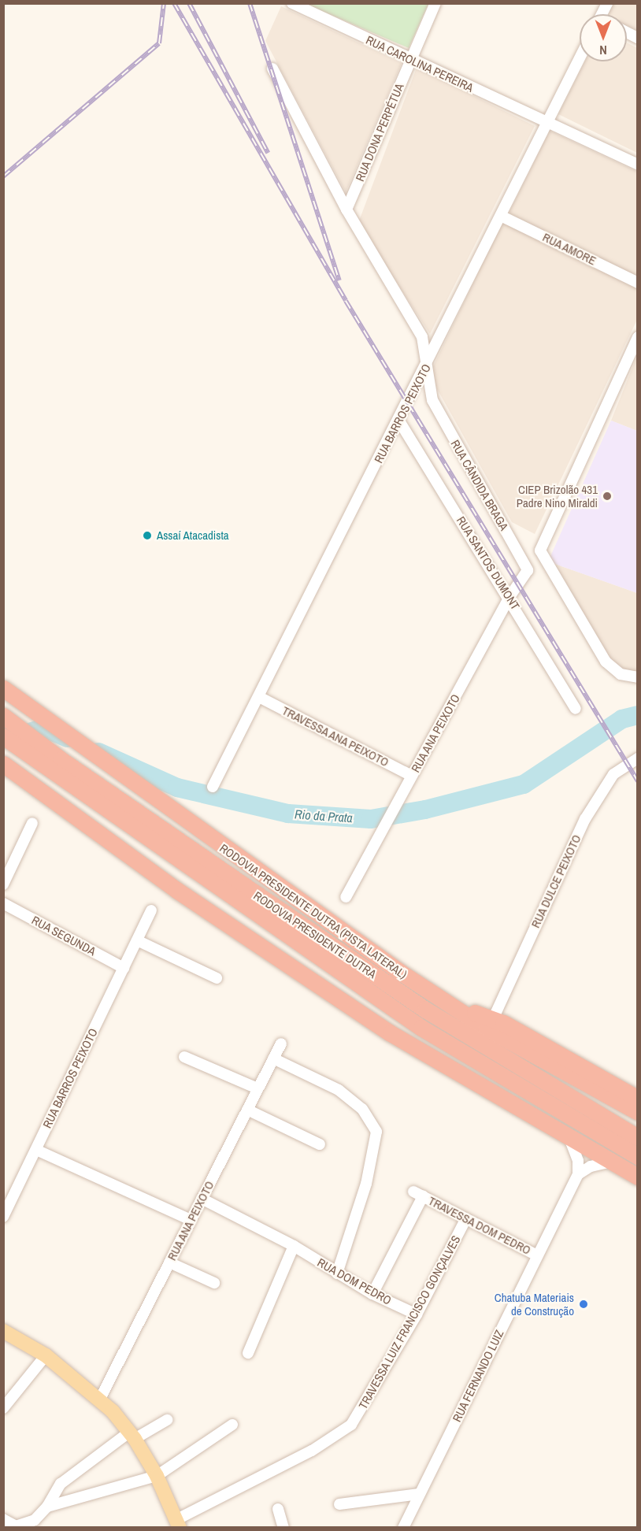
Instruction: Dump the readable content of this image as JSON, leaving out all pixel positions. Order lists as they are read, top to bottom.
{
  "streets": {
    "highway": ["RODOVIA PRESIDENTE DUTRA (PISTA LATERAL)", "RODOVIA PRESIDENTE DUTRA"],
    "street": [
      "RUA CAROLINA PEREIRA",
      "RUA DONA PERPÉTUA",
      "RUA AMORE",
      "RUA BARROS PEIXOTO",
      "RUA CÂNDIDA BRAGA",
      "RUA SANTOS DUMONT",
      "RUA ANA PEIXOTO",
      "TRAVESSA ANA PEIXOTO",
      "RUA DULCE PEIXOTO",
      "RUA SEGUNDA",
      "TRAVESSA DOM PEDRO",
      "RUA DOM PEDRO",
      "TRAVESSA LUIZ FRANCISCO GONÇALVES",
      "RUA FERNANDO LUIZ"
    ]
  },
  "crossings": [
    ["RUA CAROLINA PEREIRA", "RUA DONA PERPÉTUA"],
    ["RUA CAROLINA PEREIRA", "RUA BARROS PEIXOTO"],
    ["RUA AMORE", "RUA BARROS PEIXOTO"],
    ["RUA BARROS PEIXOTO", "RUA CÂNDIDA BRAGA"],
    ["RUA BARROS PEIXOTO", "RUA SANTOS DUMONT"],
    ["RUA BARROS PEIXOTO", "TRAVESSA ANA PEIXOTO"],
    ["RUA BARROS PEIXOTO", "RUA SEGUNDA"],
    ["RUA CÂNDIDA BRAGA", "RUA ANA PEIXOTO"],
    ["RUA SANTOS DUMONT", "RUA ANA PEIXOTO"],
    ["RUA ANA PEIXOTO", "TRAVESSA ANA PEIXOTO"],
    ["RUA ANA PEIXOTO", "RUA DOM PEDRO"],
    ["TRAVESSA DOM PEDRO", "RUA DOM PEDRO"],
    ["TRAVESSA DOM PEDRO", "TRAVESSA LUIZ FRANCISCO GONÇALVES"],
    ["TRAVESSA DOM PEDRO", "RUA FERNANDO LUIZ"],
    ["RUA DOM PEDRO", "TRAVESSA LUIZ FRANCISCO GONÇALVES"]
  ],
  "water": ["Rio da Prata"],
  "places": ["CIEP Brizolão 431 Padre Nino Miraldi", "Assaí Atacadista", "Chatuba Materiais de Construção"],
  "north": "bottom"
}
